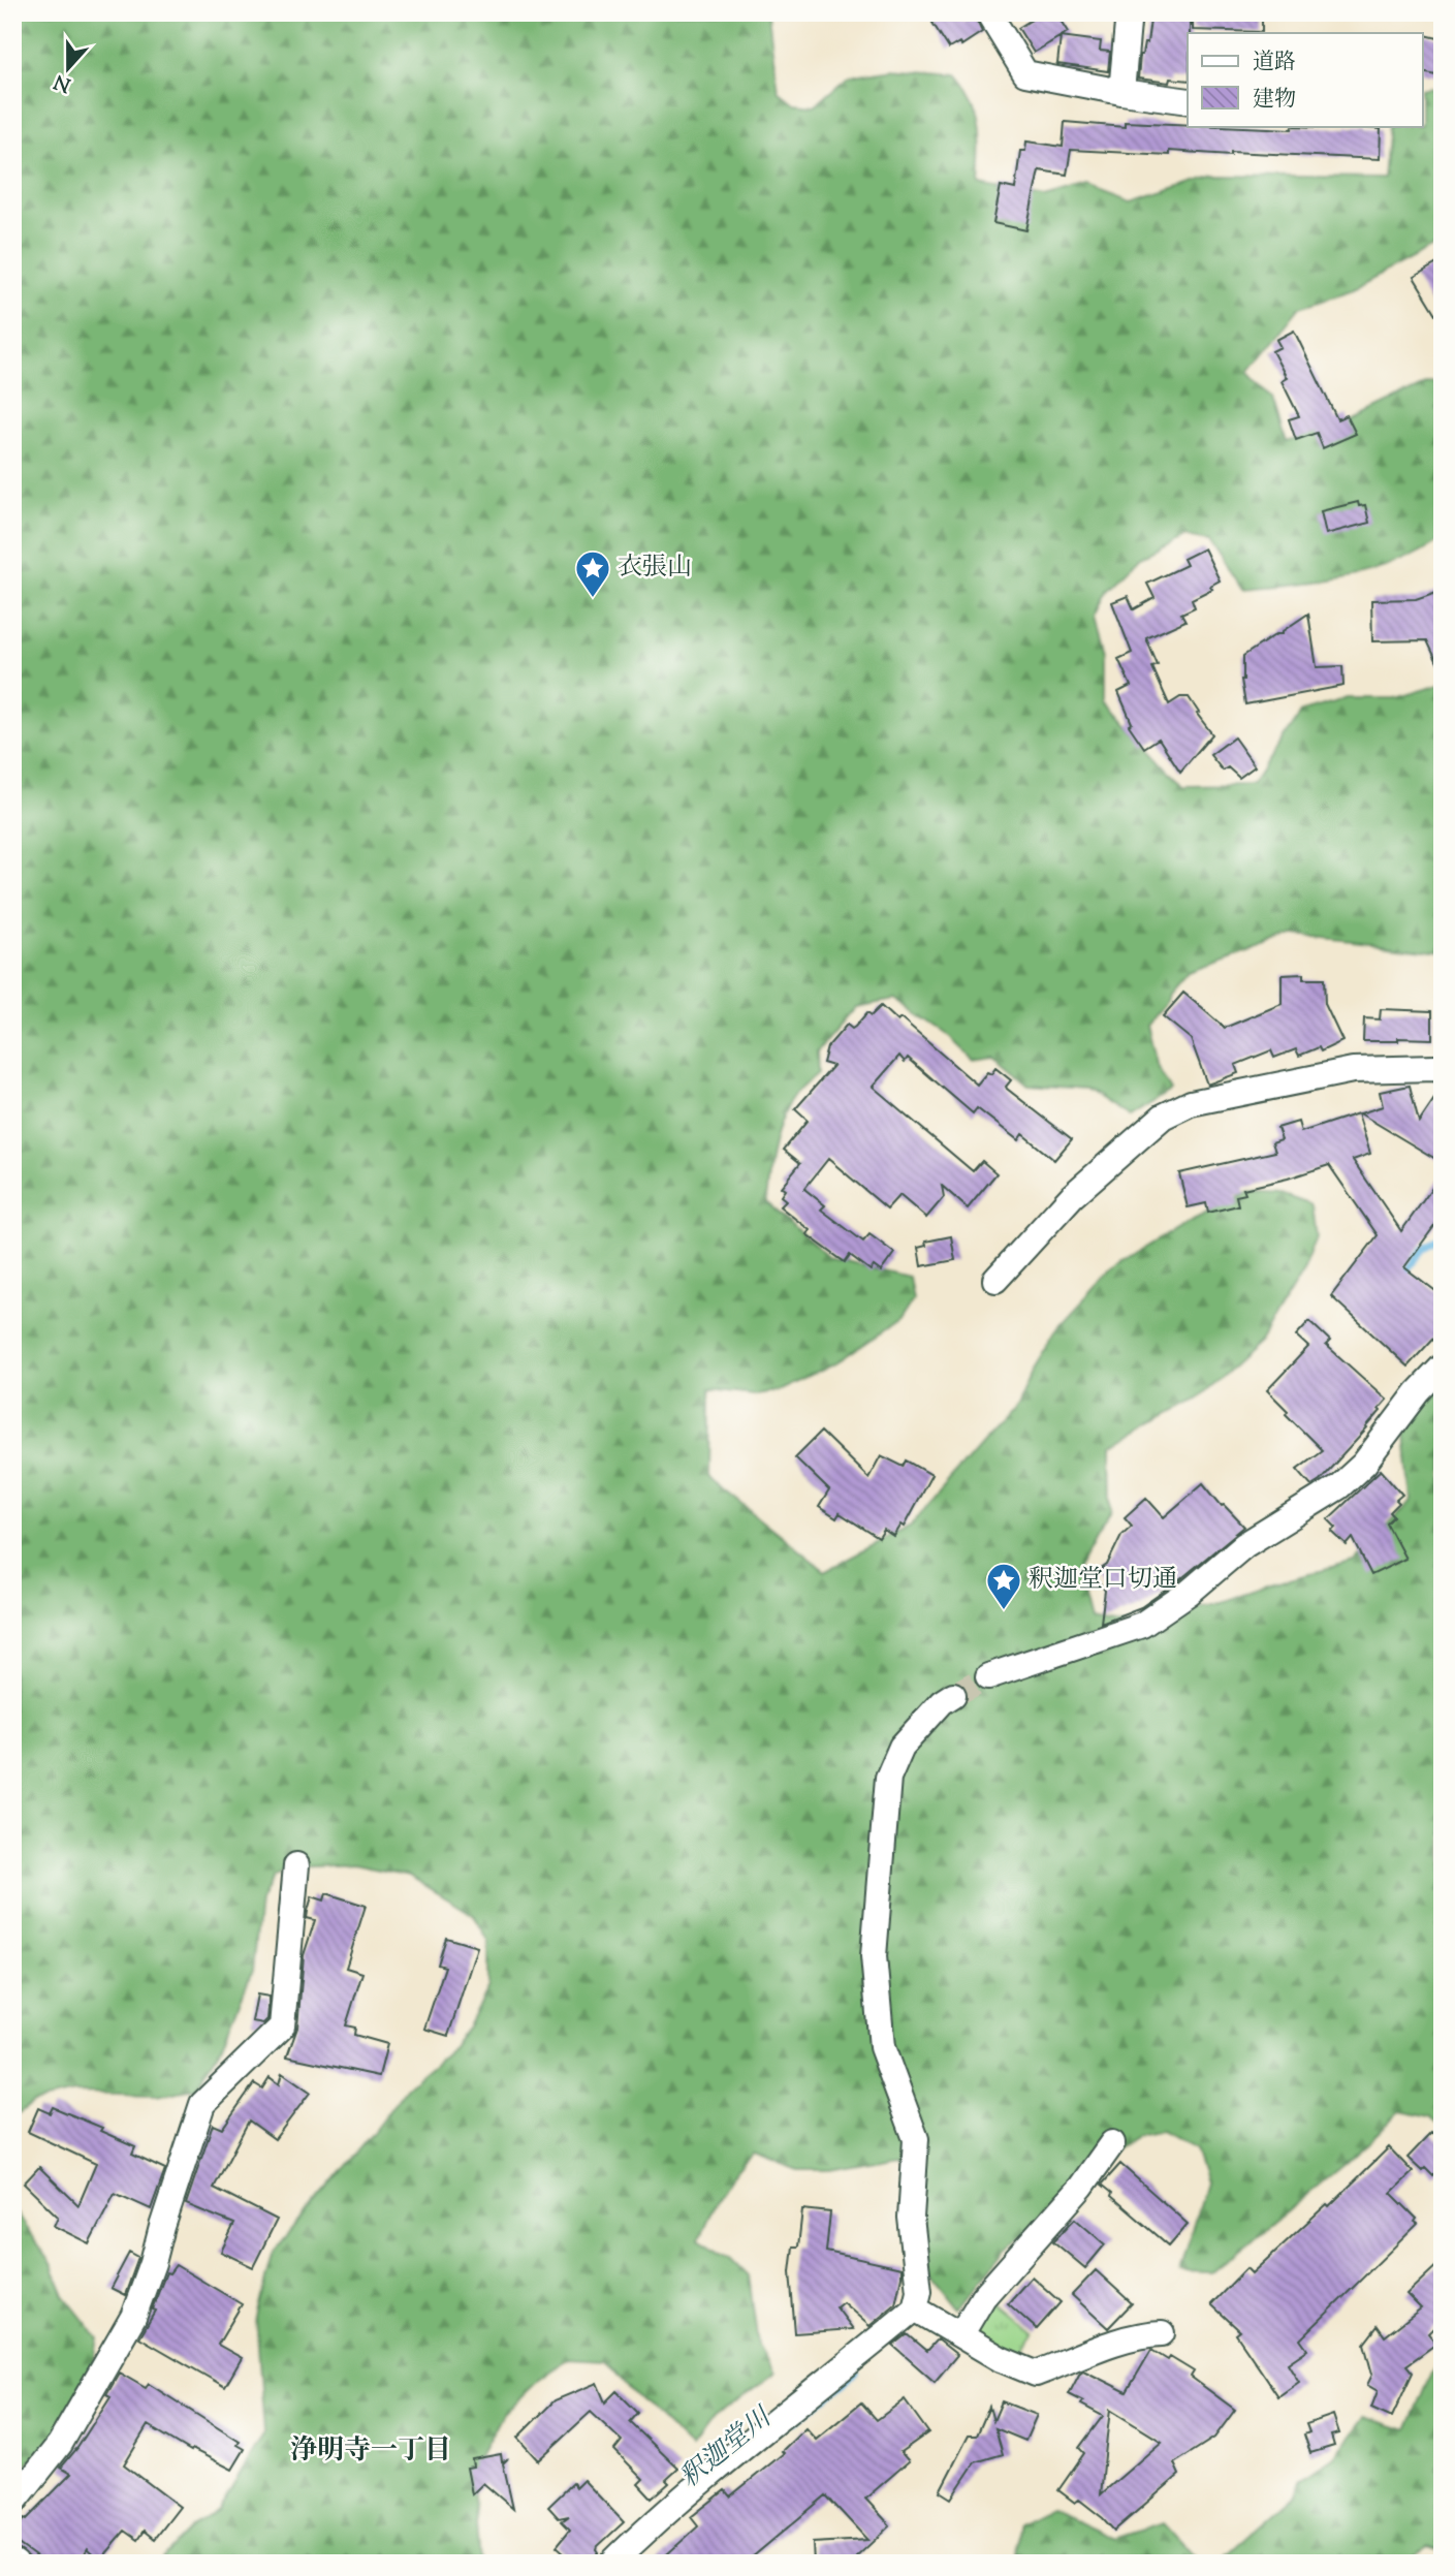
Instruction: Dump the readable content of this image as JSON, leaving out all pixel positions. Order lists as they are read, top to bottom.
{
  "districts": ["浄明寺一丁目"],
  "water": ["釈迦堂川"],
  "places": {
    "place": ["衣張山", "釈迦堂口切通"]
  },
  "legend": ["道路", "建物"],
  "north": "bottom"
}
